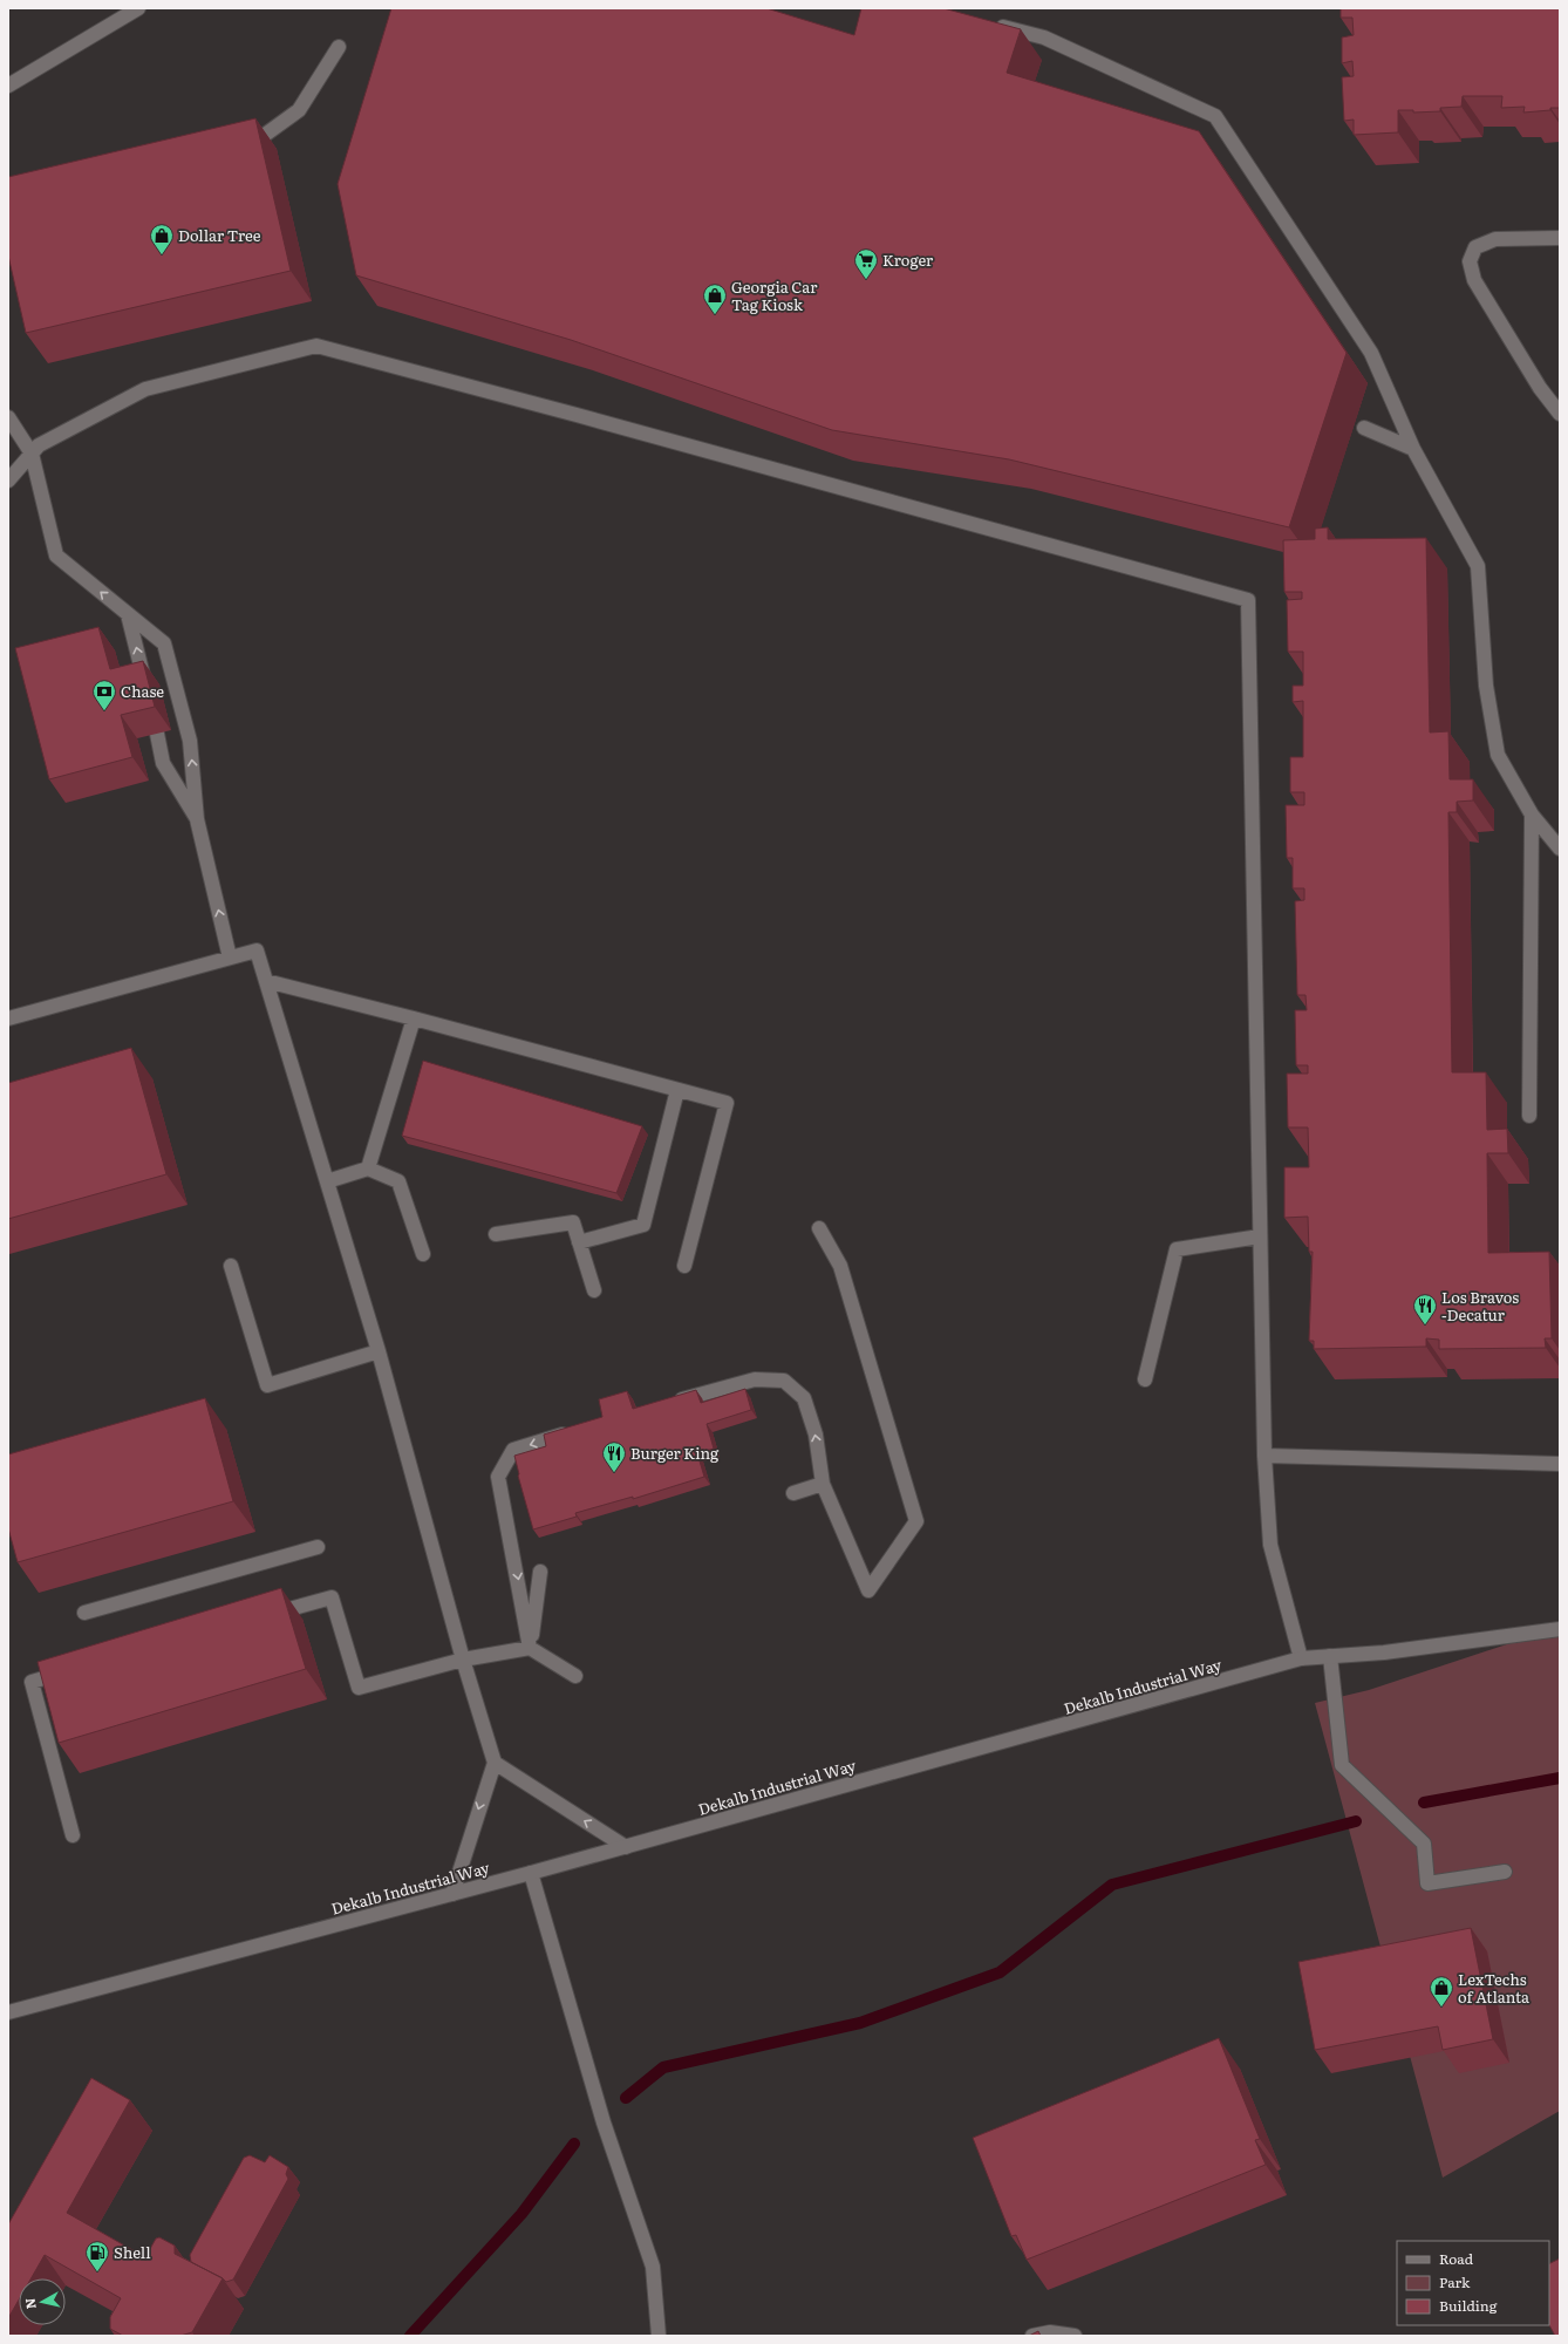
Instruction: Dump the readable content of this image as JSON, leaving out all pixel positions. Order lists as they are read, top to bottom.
{
  "streets": {
    "main road": ["Dekalb Industrial Way"]
  },
  "places": {
    "shop": ["Dollar Tree", "Georgia Car Tag Kiosk", "LexTechs of Atlanta"],
    "supermarket": ["Kroger"],
    "bank": ["Chase"],
    "restaurant": ["Los Bravos -Decatur", "Burger King"],
    "fuel station": ["Shell"]
  },
  "legend": ["Road", "Park", "Building"],
  "north": "left"
}
